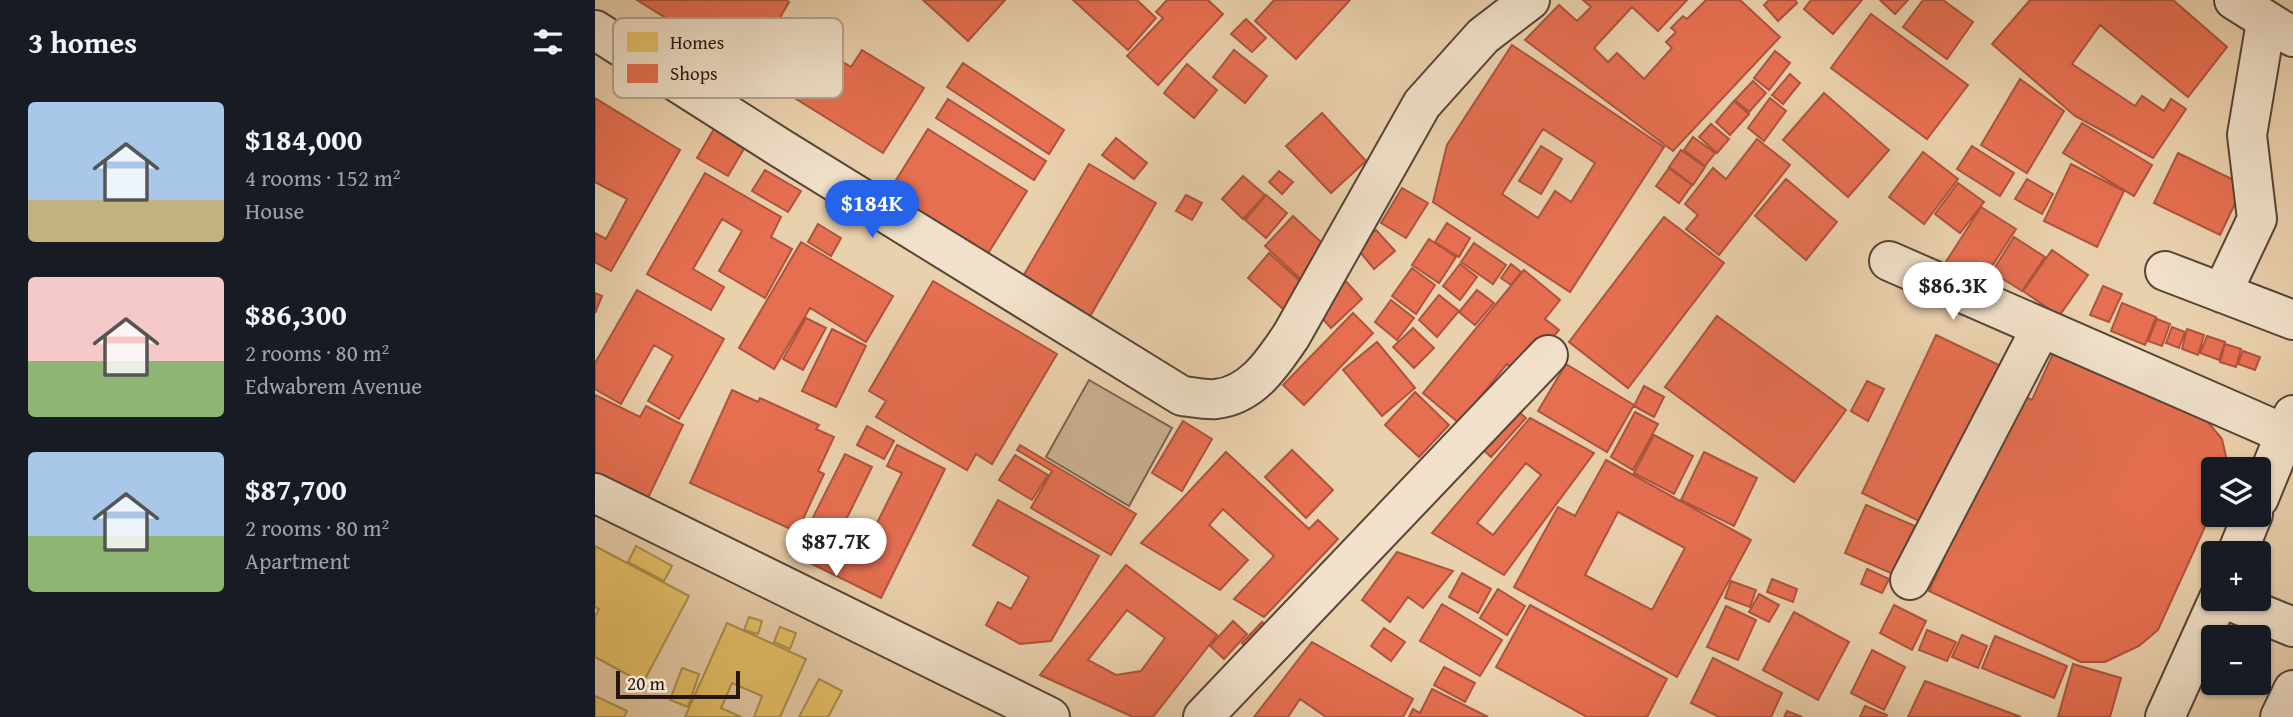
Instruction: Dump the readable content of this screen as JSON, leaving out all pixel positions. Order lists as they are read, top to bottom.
{
  "legend": ["Homes", "Shops"],
  "scale_bar": "20 m",
  "page": {
    "heading": "3 homes",
    "list": [
      {
        "name": "$184,000",
        "note": "4 rooms · 152 m² · House"
      },
      {
        "name": "$86,300",
        "note": "2 rooms · 80 m² · Edwabrem Avenue"
      },
      {
        "name": "$87,700",
        "note": "2 rooms · 80 m² · Apartment"
      }
    ],
    "price": ["$184K", "$86.3K", "$87.7K"],
    "map_buttons": ["+", "−"],
    "scale": "20 m"
  }
}
